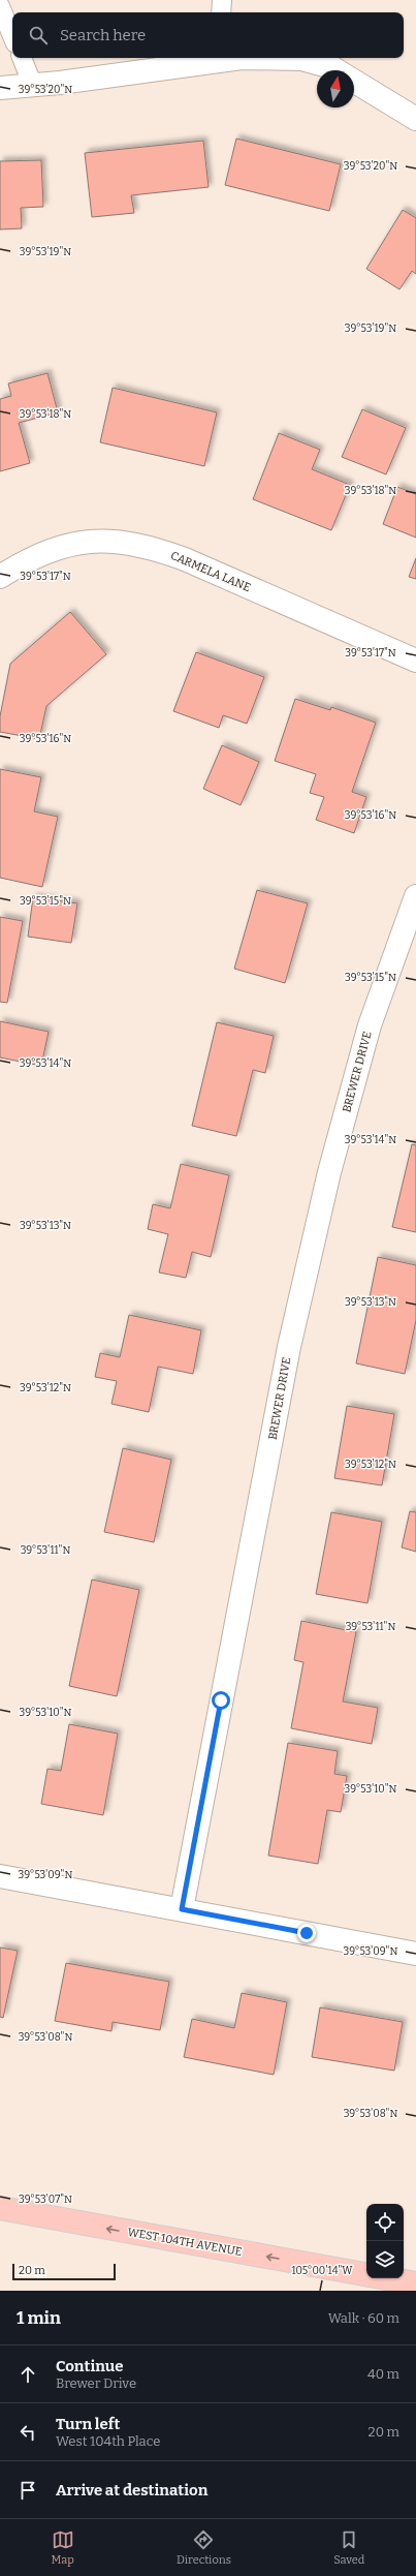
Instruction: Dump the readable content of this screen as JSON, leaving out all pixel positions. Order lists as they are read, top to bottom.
{
  "streets": {
    "main road": ["WEST 104TH AVENUE"],
    "street": ["CARMELA LANE", "BREWER DRIVE"]
  },
  "one_way": ["WEST 104TH AVENUE"],
  "scale_bar": "20 m",
  "north": "top",
  "page": {
    "search": "Search here",
    "scale": "20 m",
    "heading": ["1 min", "Walk · 60 m"],
    "list": [
      ["Continue", "Brewer Drive", "40 m"],
      ["Turn left", "West 104th Place", "20 m"],
      "Arrive at destination"
    ],
    "nav": ["Map", "Directions", "Saved"]
  },
  "coordinates": [
    "39°53'20\"N",
    "39°53'19\"N",
    "39°53'18\"N",
    "39°53'17\"N",
    "39°53'16\"N",
    "39°53'15\"N",
    "39°53'14\"N",
    "39°53'13\"N",
    "39°53'12\"N",
    "39°53'11\"N",
    "39°53'10\"N",
    "39°53'09\"N",
    "39°53'08\"N",
    "39°53'07\"N",
    "105°00'14\"W"
  ]
}
